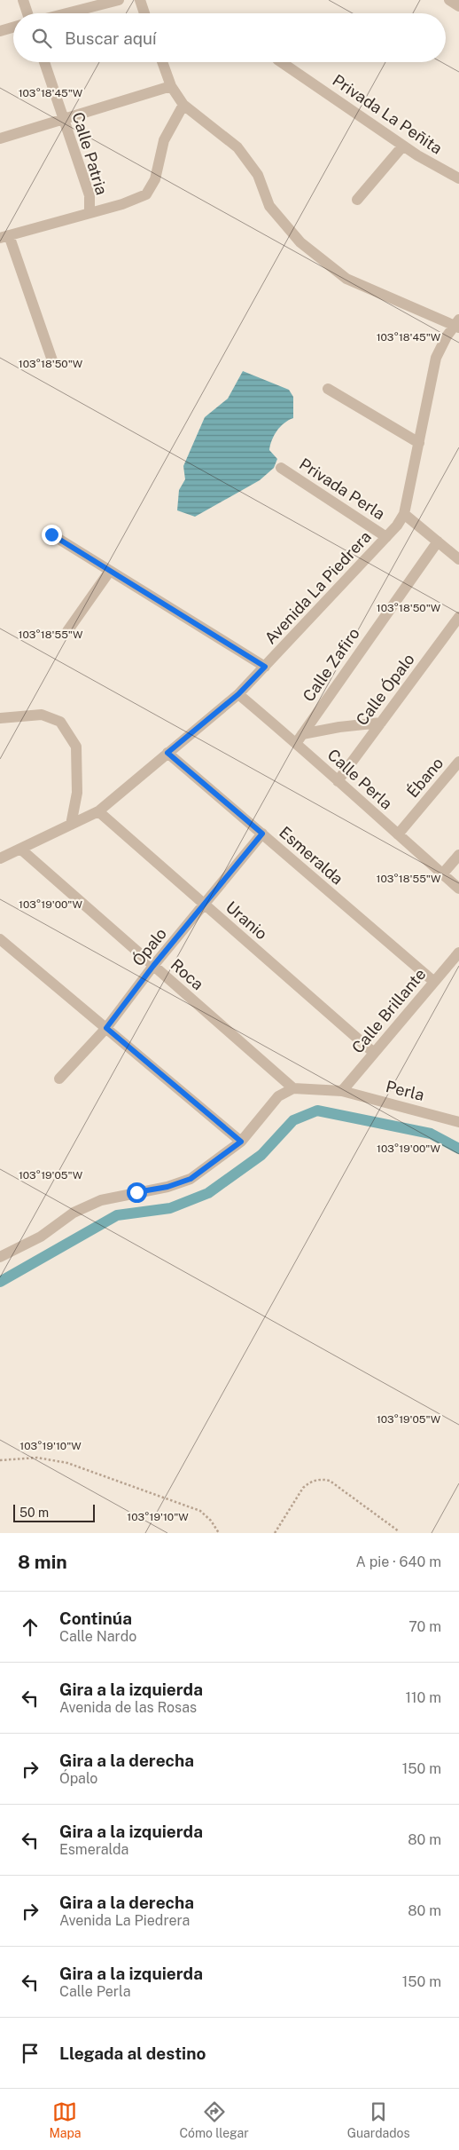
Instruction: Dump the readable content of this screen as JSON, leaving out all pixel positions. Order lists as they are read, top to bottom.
{
  "streets": {
    "street": [
      "Privada La Peñita",
      "Calle Patria",
      "Privada Perla",
      "Avenida La Piedrera",
      "Calle Zafiro",
      "Calle Ópalo",
      "Ébano",
      "Calle Perla",
      "Esmeralda",
      "Uranio",
      "Ópalo",
      "Roca",
      "Calle Brillante",
      "Perla"
    ]
  },
  "crossings": [
    ["Privada Perla", "Avenida La Piedrera"],
    ["Avenida La Piedrera", "Calle Perla"],
    ["Avenida La Piedrera", "Esmeralda"],
    ["Avenida La Piedrera", "Uranio"],
    ["Avenida La Piedrera", "Roca"],
    ["Calle Zafiro", "Calle Perla"],
    ["Calle Ópalo", "Calle Perla"],
    ["Ébano", "Calle Perla"],
    ["Esmeralda", "Ópalo"],
    ["Esmeralda", "Calle Brillante"],
    ["Uranio", "Ópalo"],
    ["Uranio", "Calle Brillante"],
    ["Ópalo", "Roca"],
    ["Roca", "Perla"],
    ["Calle Brillante", "Perla"]
  ],
  "scale_bar": "50 m",
  "page": {
    "search": "Buscar aquí",
    "scale": "50 m",
    "heading": ["8 min", "A pie · 640 m"],
    "list": [
      ["Continúa", "Calle Nardo", "70 m"],
      ["Gira a la izquierda", "Avenida de las Rosas", "110 m"],
      ["Gira a la derecha", "Ópalo", "150 m"],
      ["Gira a la izquierda", "Esmeralda", "80 m"],
      ["Gira a la derecha", "Avenida La Piedrera", "80 m"],
      ["Gira a la izquierda", "Calle Perla", "150 m"],
      "Llegada al destino"
    ],
    "nav": ["Mapa", "Cómo llegar", "Guardados"]
  },
  "coordinates": [
    "103°18'45\"W",
    "103°18'50\"W",
    "103°18'55\"W",
    "103°19'00\"W",
    "103°19'05\"W",
    "103°19'10\"W"
  ]
}
